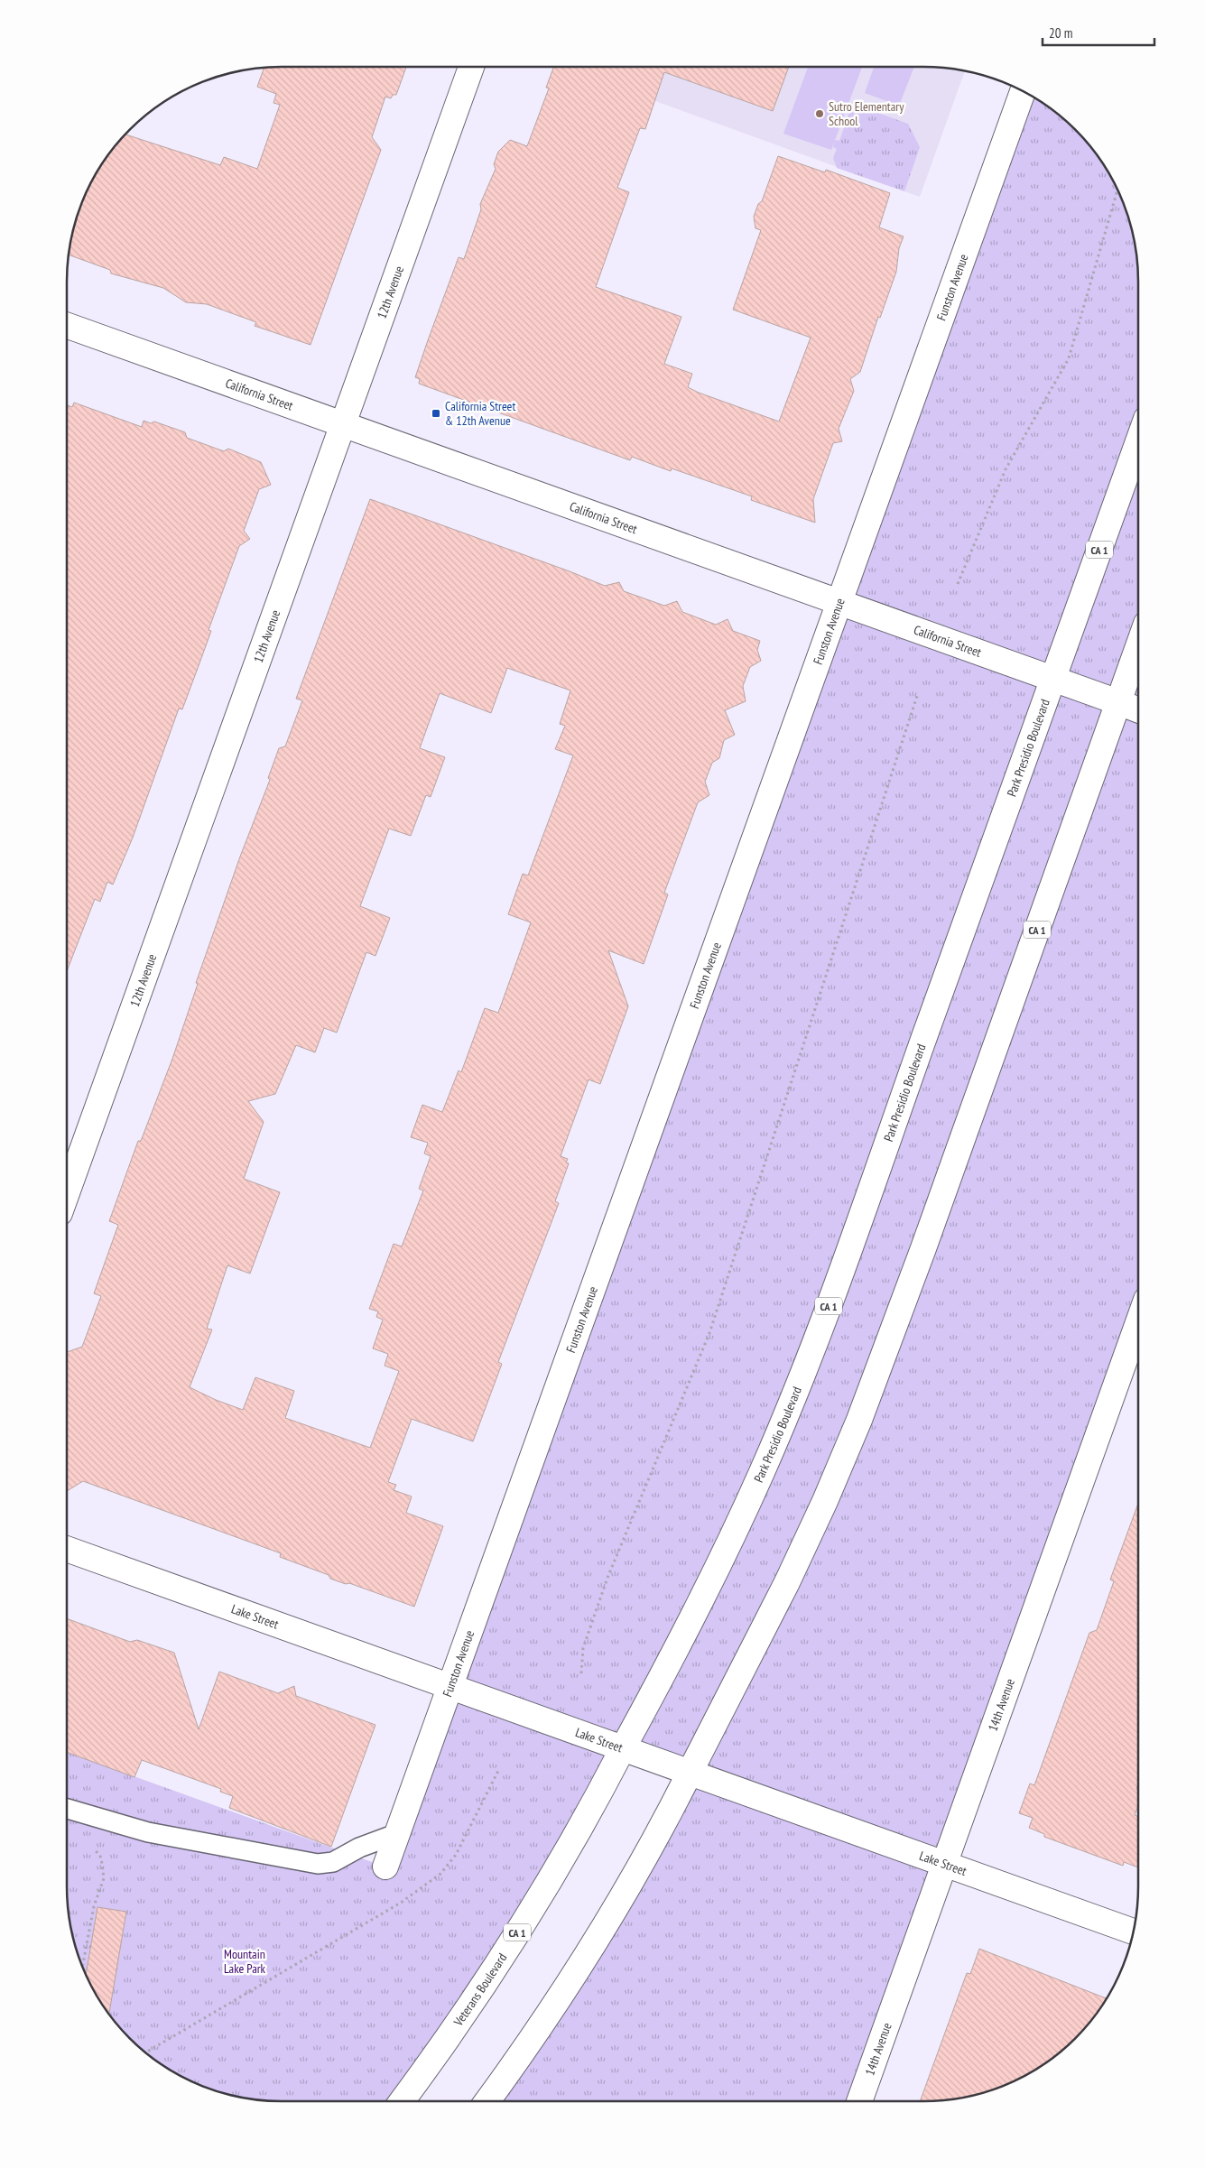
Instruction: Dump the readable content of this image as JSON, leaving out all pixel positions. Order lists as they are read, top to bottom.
{
  "streets": {
    "main road": [
      "Funston Avenue",
      "12th Avenue",
      "California Street",
      "CA 1",
      "Park Presidio Boulevard",
      "Lake Street",
      "14th Avenue",
      "Veterans Boulevard"
    ]
  },
  "crossings": [
    ["Funston Avenue", "California Street"],
    ["Funston Avenue", "Lake Street"],
    ["12th Avenue", "California Street"],
    ["California Street", "CA 1"],
    ["California Street", "Park Presidio Boulevard"],
    ["CA 1", "Lake Street"],
    ["Park Presidio Boulevard", "Lake Street"],
    ["Park Presidio Boulevard", "Veterans Boulevard"],
    ["Lake Street", "14th Avenue"],
    ["Lake Street", "Veterans Boulevard"]
  ],
  "parks": ["Mountain Lake Park"],
  "places": {
    "other": ["Sutro Elementary School"],
    "transit": ["California Street & 12th Avenue"]
  },
  "scale_bar": "20 m"
}
